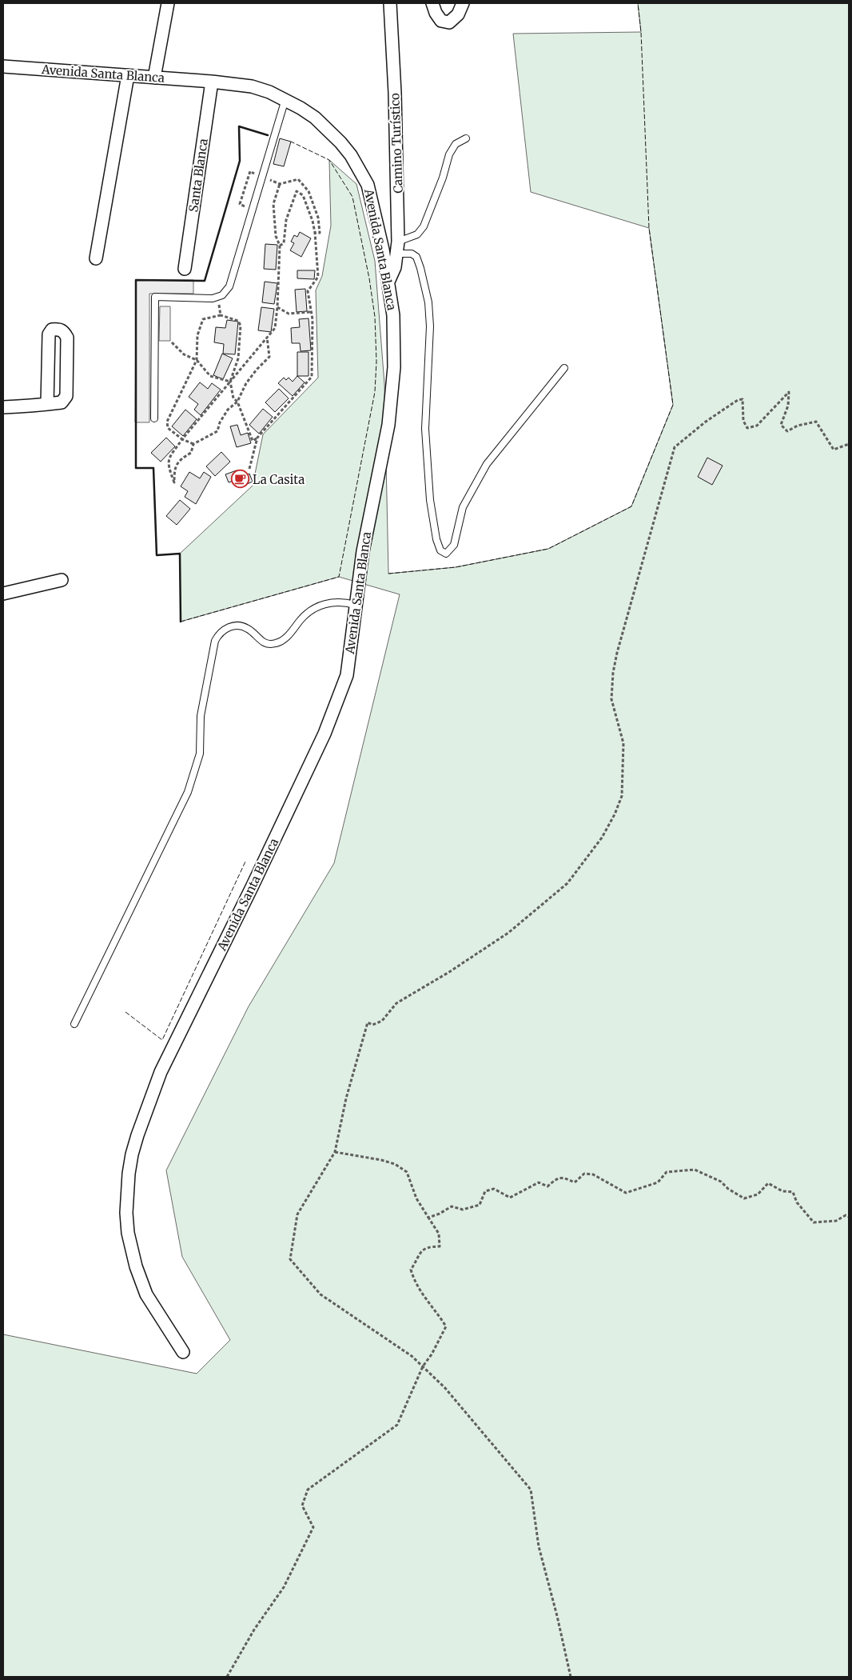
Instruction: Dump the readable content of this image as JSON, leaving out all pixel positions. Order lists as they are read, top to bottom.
{
  "streets": {
    "street": ["Avenida Santa Blanca", "Camino Turístico", "Santa Blanca"]
  },
  "crossings": [
    ["Avenida Santa Blanca", "Camino Turístico"],
    ["Avenida Santa Blanca", "Santa Blanca"]
  ],
  "places": {
    "cafe": ["La Casita"]
  }
}
